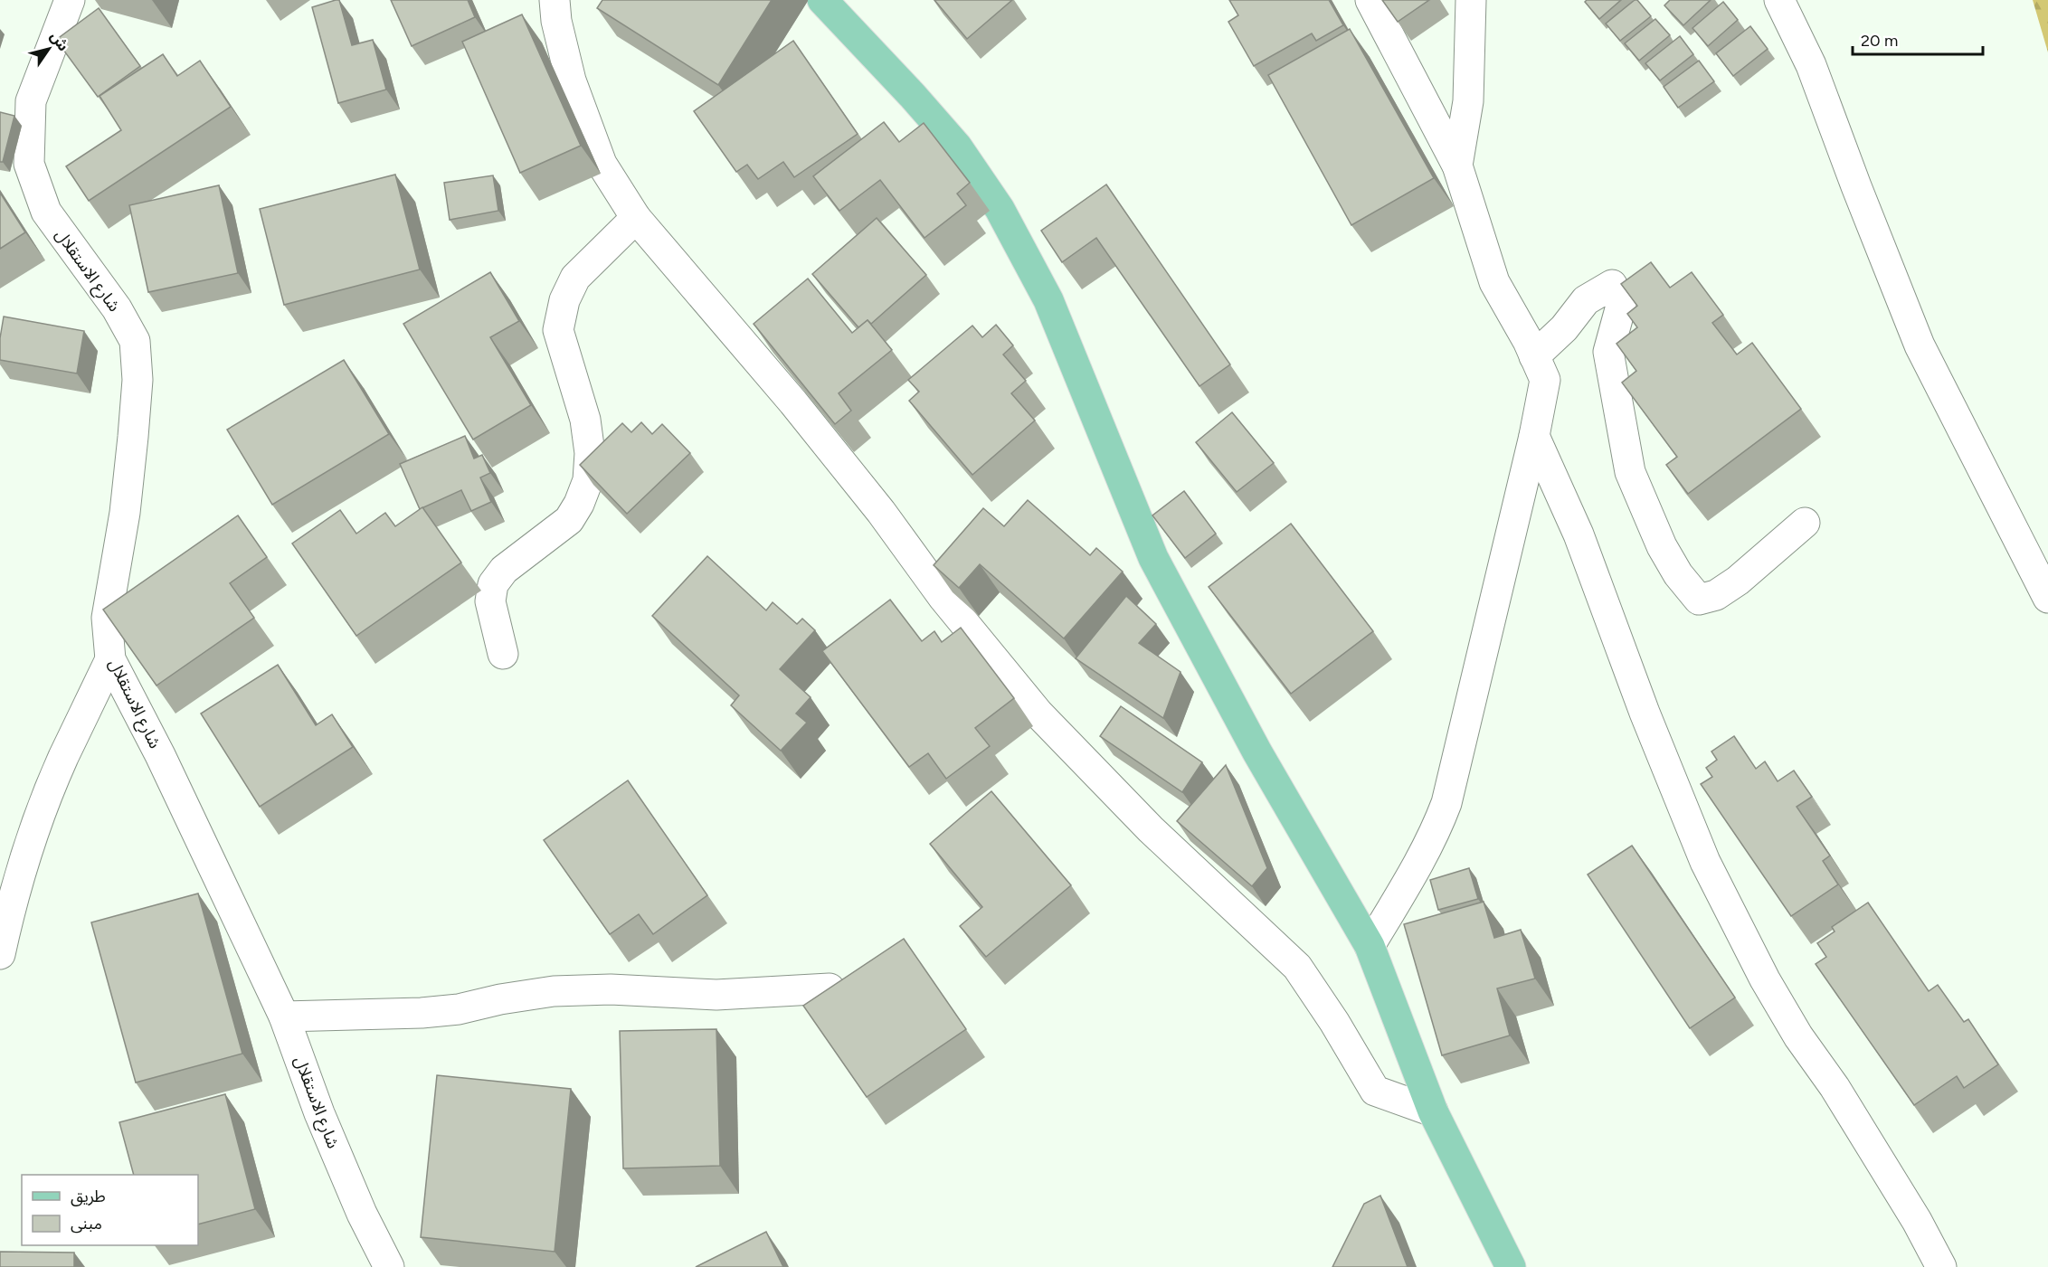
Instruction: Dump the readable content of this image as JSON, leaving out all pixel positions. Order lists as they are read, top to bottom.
{
  "streets": {
    "street": ["شارع الاستقلال"]
  },
  "legend": ["طريق", "مبنى"],
  "scale_bar": "20 m",
  "north": "top right"
}
